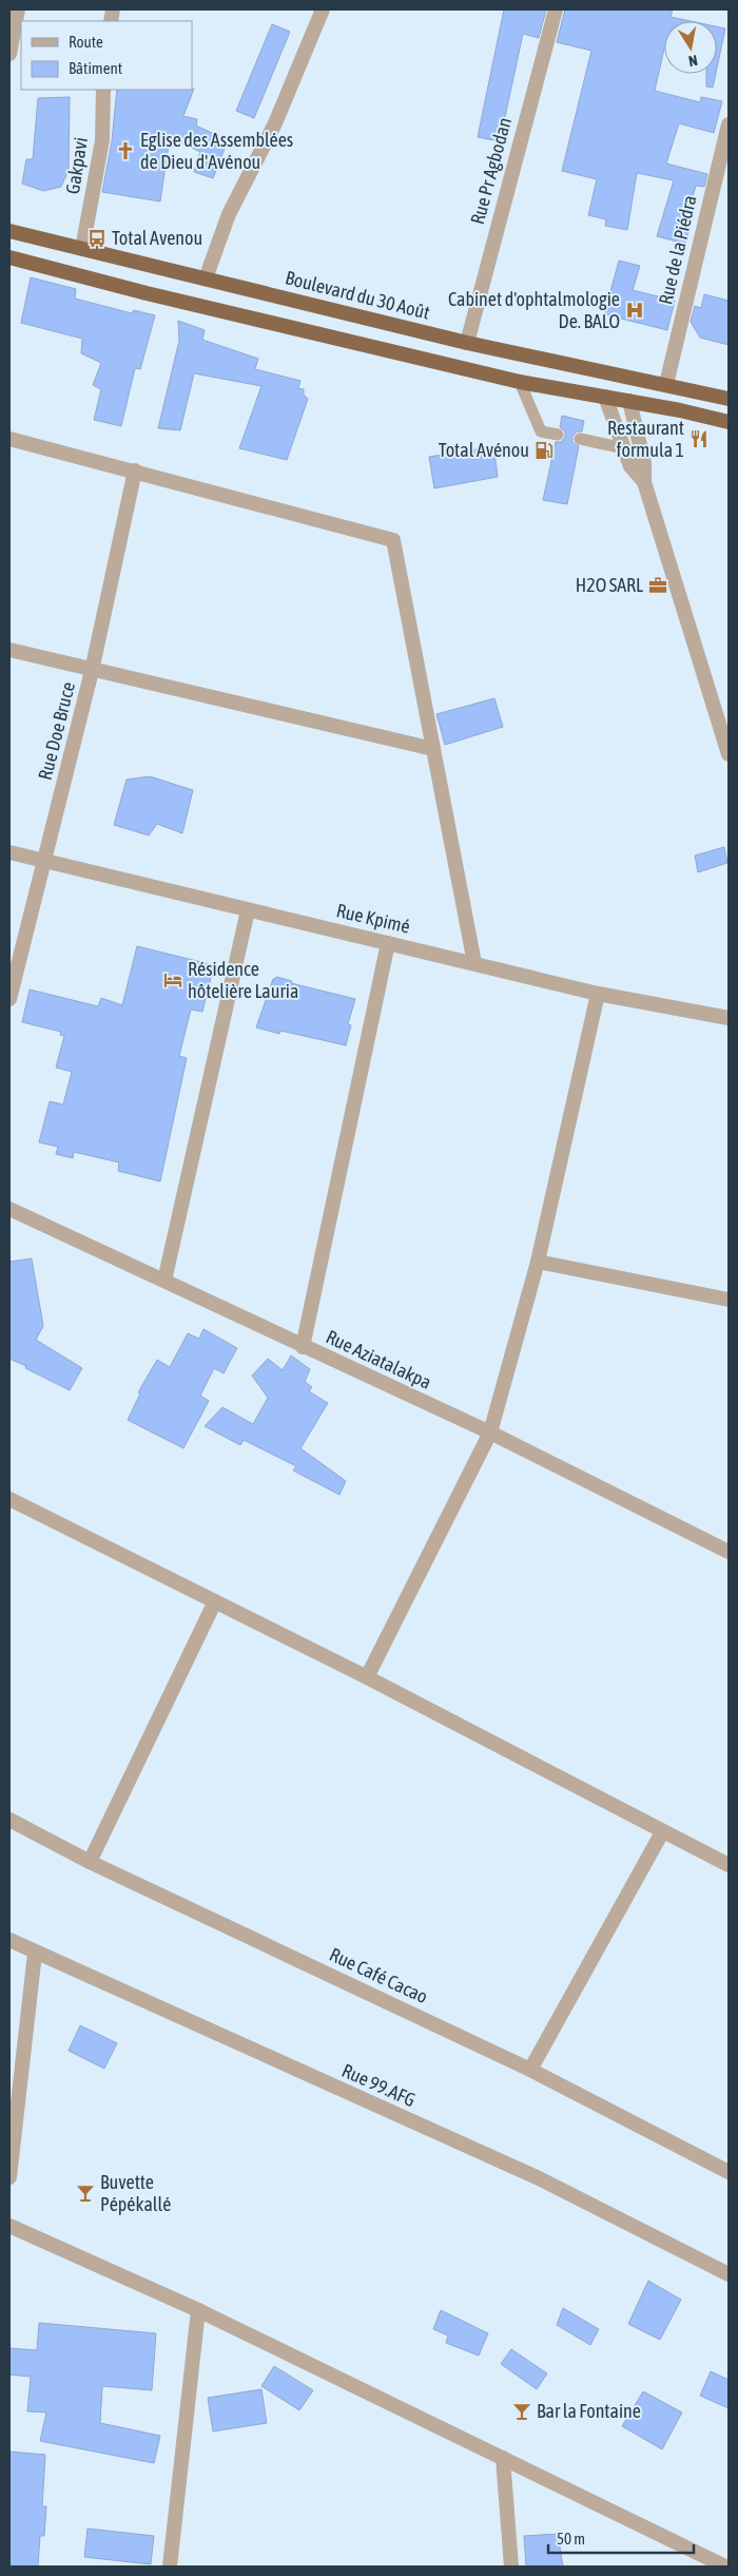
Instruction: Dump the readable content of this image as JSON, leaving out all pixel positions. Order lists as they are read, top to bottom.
{
  "streets": {
    "highway": ["Boulevard du 30 Août"],
    "street": [
      "Gakpavi",
      "Rue Pr Agbodan",
      "Rue de la Piédra",
      "Rue Doe Bruce",
      "Rue Kpimé",
      "Rue Aziatalakpa",
      "Rue Café Cacao",
      "Rue 99.AFG"
    ]
  },
  "crossings": [
    ["Gakpavi", "Boulevard du 30 Août"],
    ["Rue Pr Agbodan", "Boulevard du 30 Août"],
    ["Rue de la Piédra", "Boulevard du 30 Août"],
    ["Rue Doe Bruce", "Rue Kpimé"]
  ],
  "places": {
    "church": ["Eglise des Assemblées de Dieu d'Avénou"],
    "bus stop": ["Total Avenou"],
    "hospital": ["Cabinet d'ophtalmologie De. BALO"],
    "restaurant": ["Restaurant formula 1"],
    "fuel station": ["Total Avénou"],
    "office": ["H2O SARL"],
    "hotel": ["Résidence hôtelière Lauria"],
    "bar": ["Buvette Pépékallé", "Bar la Fontaine"]
  },
  "legend": ["Route", "Bâtiment"],
  "scale_bar": "50 m",
  "north": "bottom"
}
